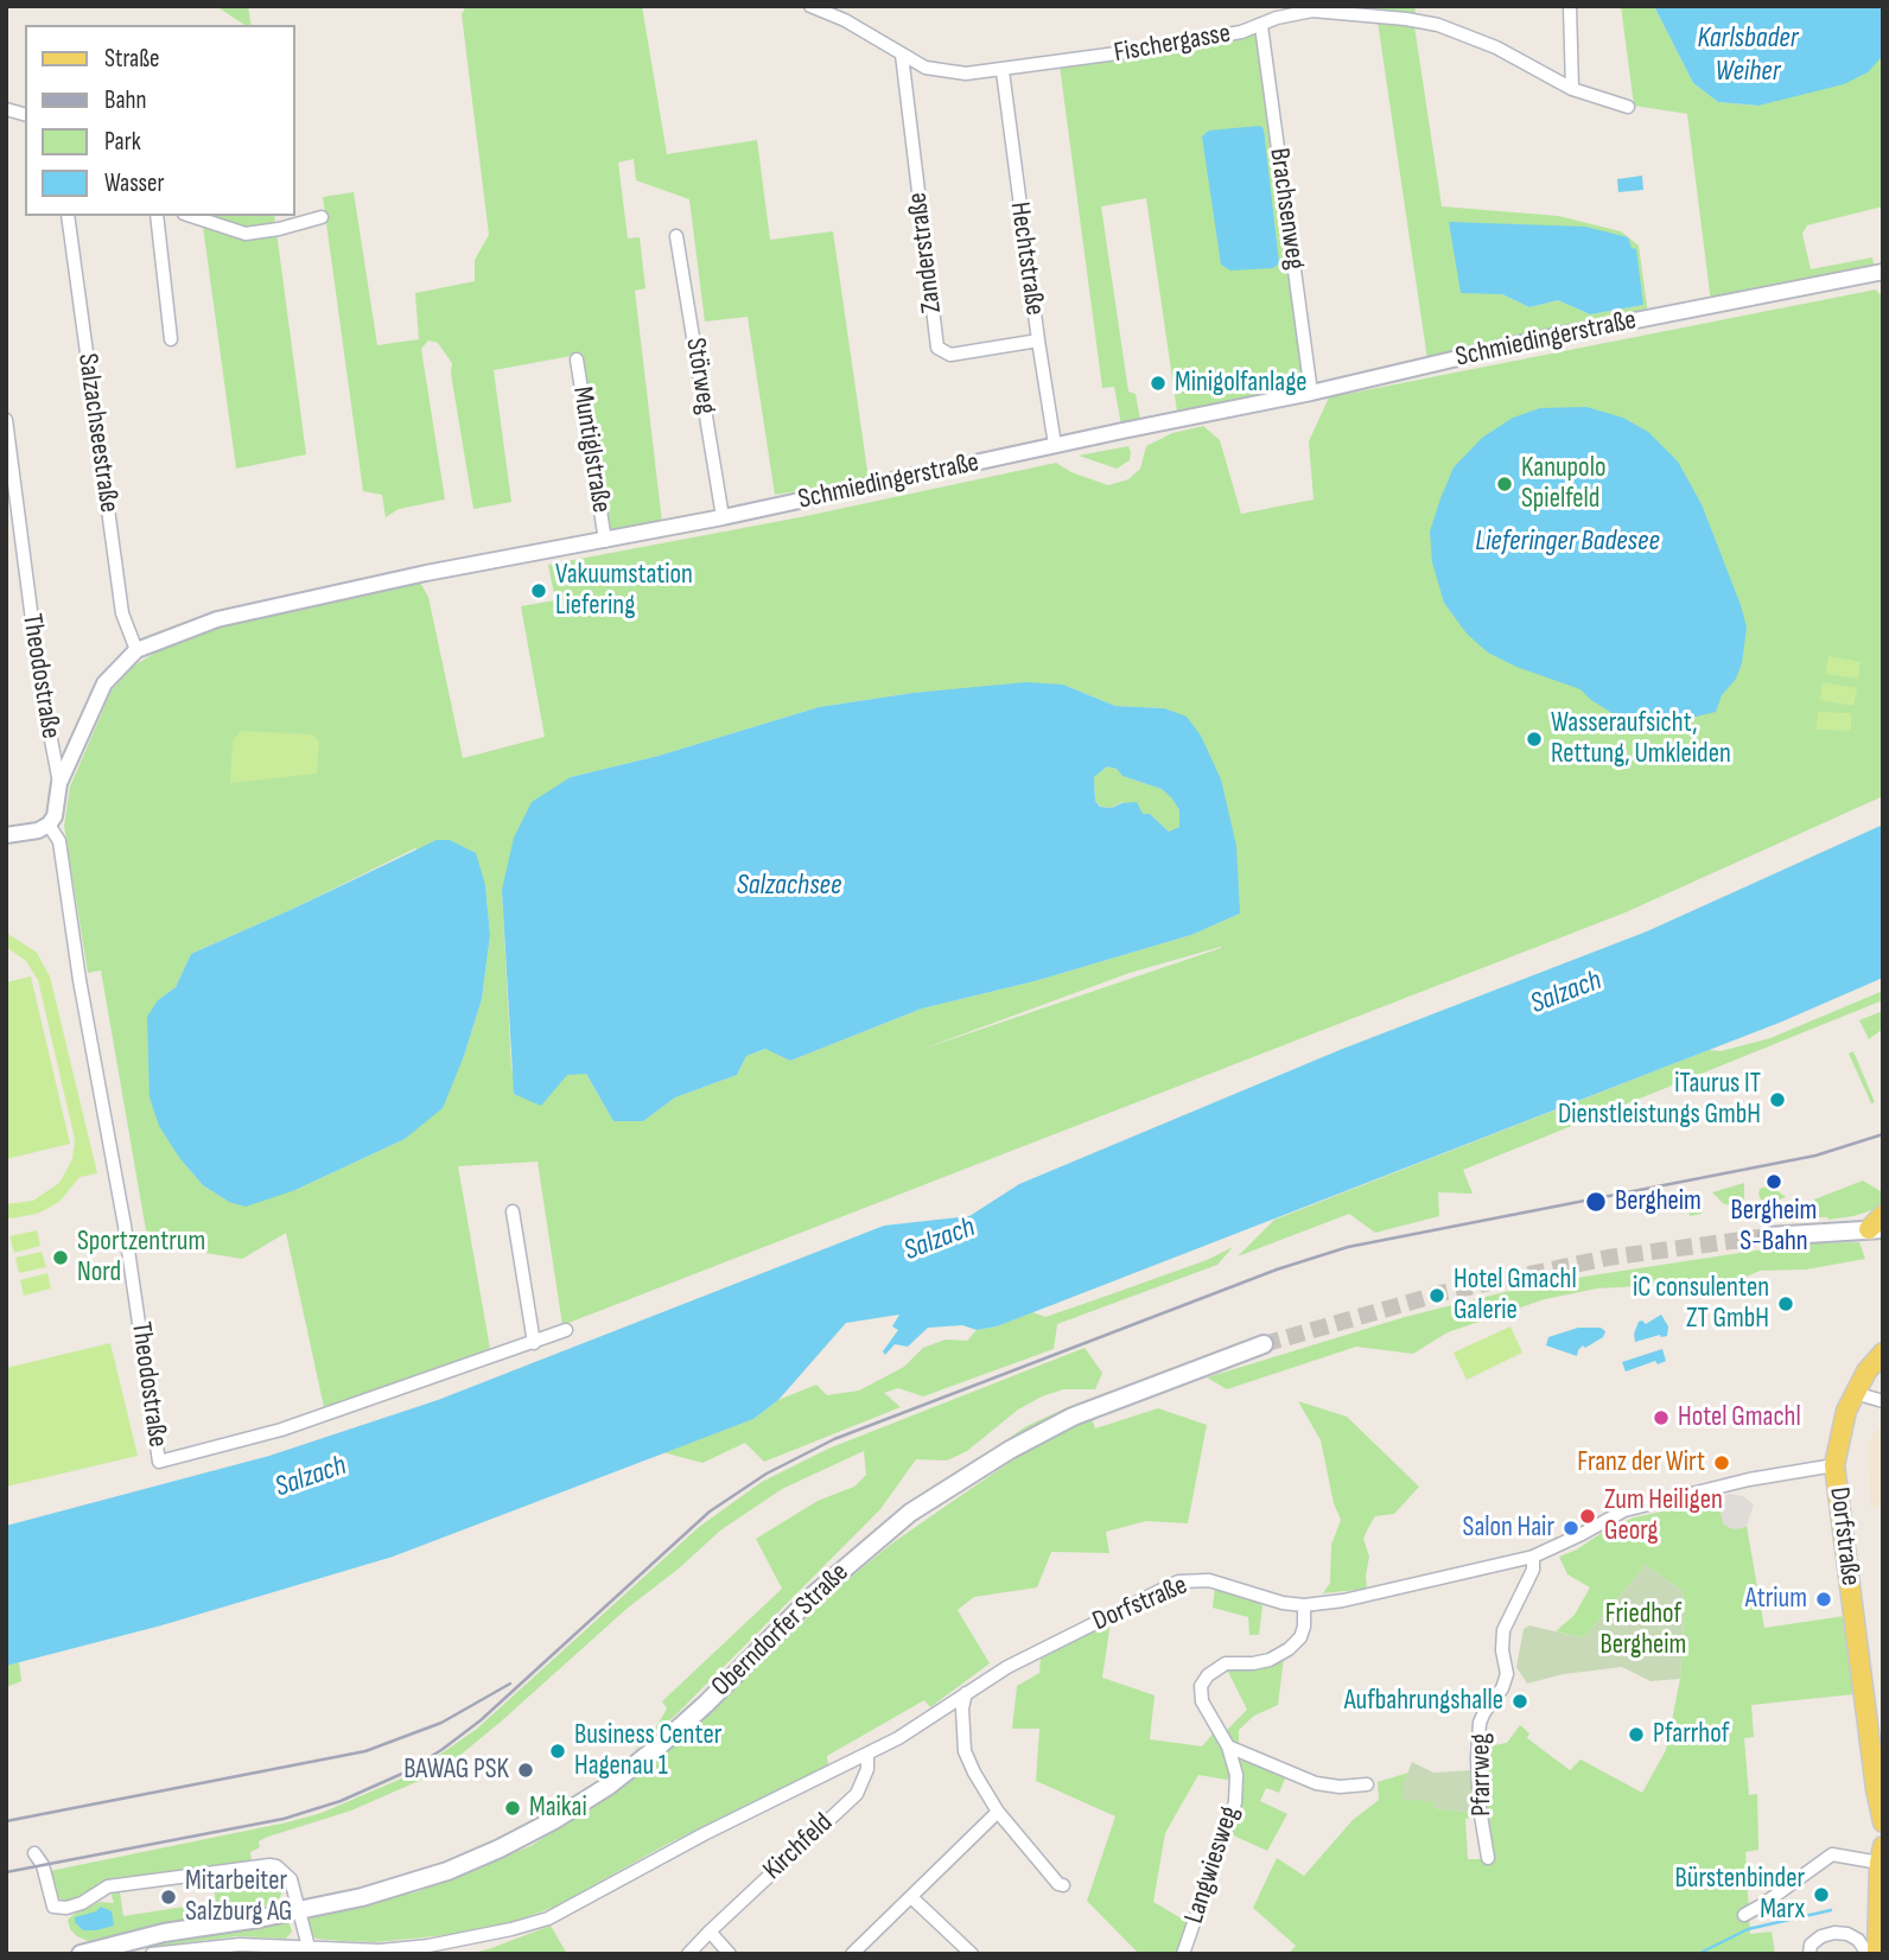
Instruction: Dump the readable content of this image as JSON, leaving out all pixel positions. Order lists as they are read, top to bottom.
{
  "streets": {
    "main road": ["Dorfstraße", "Oberndorfer Straße"],
    "street": [
      "Fischergasse",
      "Brachsenweg",
      "Zanderstraße",
      "Hechtstraße",
      "Schmiedingerstraße",
      "Störweg",
      "Salzachseestraße",
      "Muntiglstraße",
      "Theodostraße",
      "Pfarrweg",
      "Kirchfeld",
      "Langwiesweg"
    ]
  },
  "crossings": [
    ["Fischergasse", "Brachsenweg"],
    ["Fischergasse", "Zanderstraße"],
    ["Fischergasse", "Hechtstraße"],
    ["Brachsenweg", "Schmiedingerstraße"],
    ["Zanderstraße", "Hechtstraße"],
    ["Hechtstraße", "Schmiedingerstraße"],
    ["Schmiedingerstraße", "Störweg"],
    ["Schmiedingerstraße", "Salzachseestraße"],
    ["Schmiedingerstraße", "Muntiglstraße"],
    ["Schmiedingerstraße", "Theodostraße"],
    ["Dorfstraße", "Pfarrweg"],
    ["Dorfstraße", "Kirchfeld"],
    ["Dorfstraße", "Langwiesweg"]
  ],
  "water": [
    "Karlsbader Weiher",
    "Lieferinger Badesee",
    "Salzachsee",
    "Salzach"
  ],
  "parks": ["Friedhof Bergheim"],
  "places": [
    "Minigolfanlage",
    "Kanupolo Spielfeld",
    "Vakuumstation Liefering",
    "Wasseraufsicht, Rettung, Umkleiden",
    "iTaurus IT Dienstleistungs GmbH",
    "Bergheim S-Bahn",
    "Bergheim",
    "Sportzentrum Nord",
    "Hotel Gmachl Galerie",
    "iC consulenten ZT GmbH",
    "Hotel Gmachl",
    "Franz der Wirt",
    "Zum Heiligen Georg",
    "Salon Hair",
    "Atrium",
    "Aufbahrungshalle",
    "Pfarrhof",
    "Business Center Hagenau 1",
    "BAWAG PSK",
    "Maikai",
    "Bürstenbinder Marx",
    "Mitarbeiter Salzburg AG"
  ],
  "legend": [
    "Straße",
    "Bahn",
    "Park",
    "Wasser"
  ]
}
